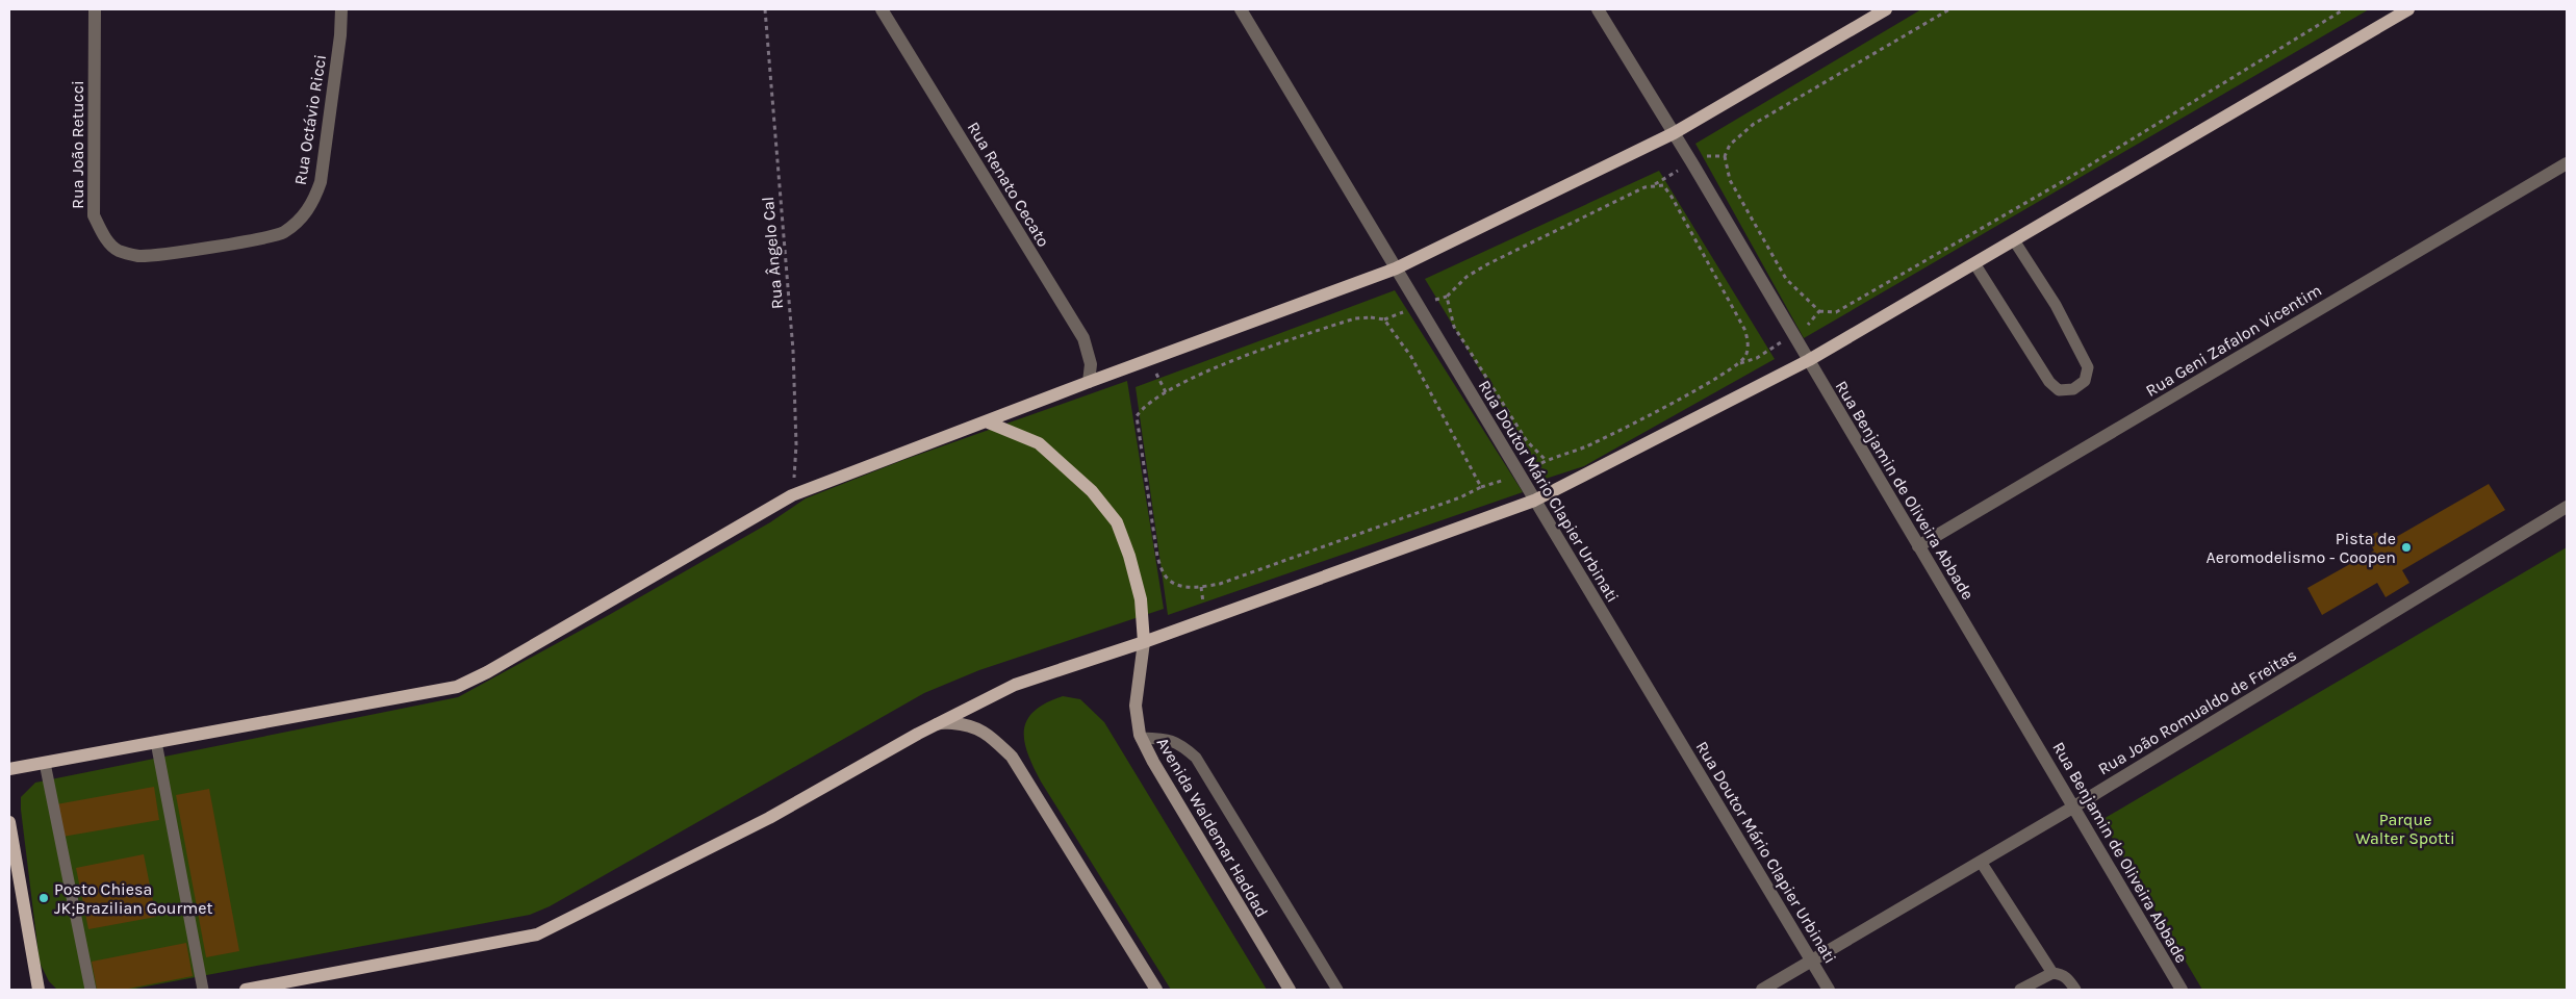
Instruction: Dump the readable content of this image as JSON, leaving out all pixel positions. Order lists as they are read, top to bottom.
{
  "streets": {
    "main road": ["Avenida Waldemar Haddad"],
    "street": [
      "Rua Octávio Ricci",
      "Rua João Retucci",
      "Rua Renato Cecato",
      "Rua Geni Zafalon Vicentim",
      "Rua Benjamin de Oliveira Abbade",
      "Rua Doutor Mário Clapier Urbinati",
      "Rua João Romualdo de Freitas"
    ],
    "path": ["Rua Ângelo Cal"]
  },
  "crossings": [
    ["Rua Octávio Ricci", "Rua João Retucci"],
    ["Rua Geni Zafalon Vicentim", "Rua Benjamin de Oliveira Abbade"],
    ["Rua Benjamin de Oliveira Abbade", "Rua João Romualdo de Freitas"],
    ["Rua Doutor Mário Clapier Urbinati", "Rua João Romualdo de Freitas"]
  ],
  "parks": ["Parque Walter Spotti"],
  "places": ["Pista de Aeromodelismo - Coopen", "Posto Chiesa JK;Brazilian Gourmet"]
}
